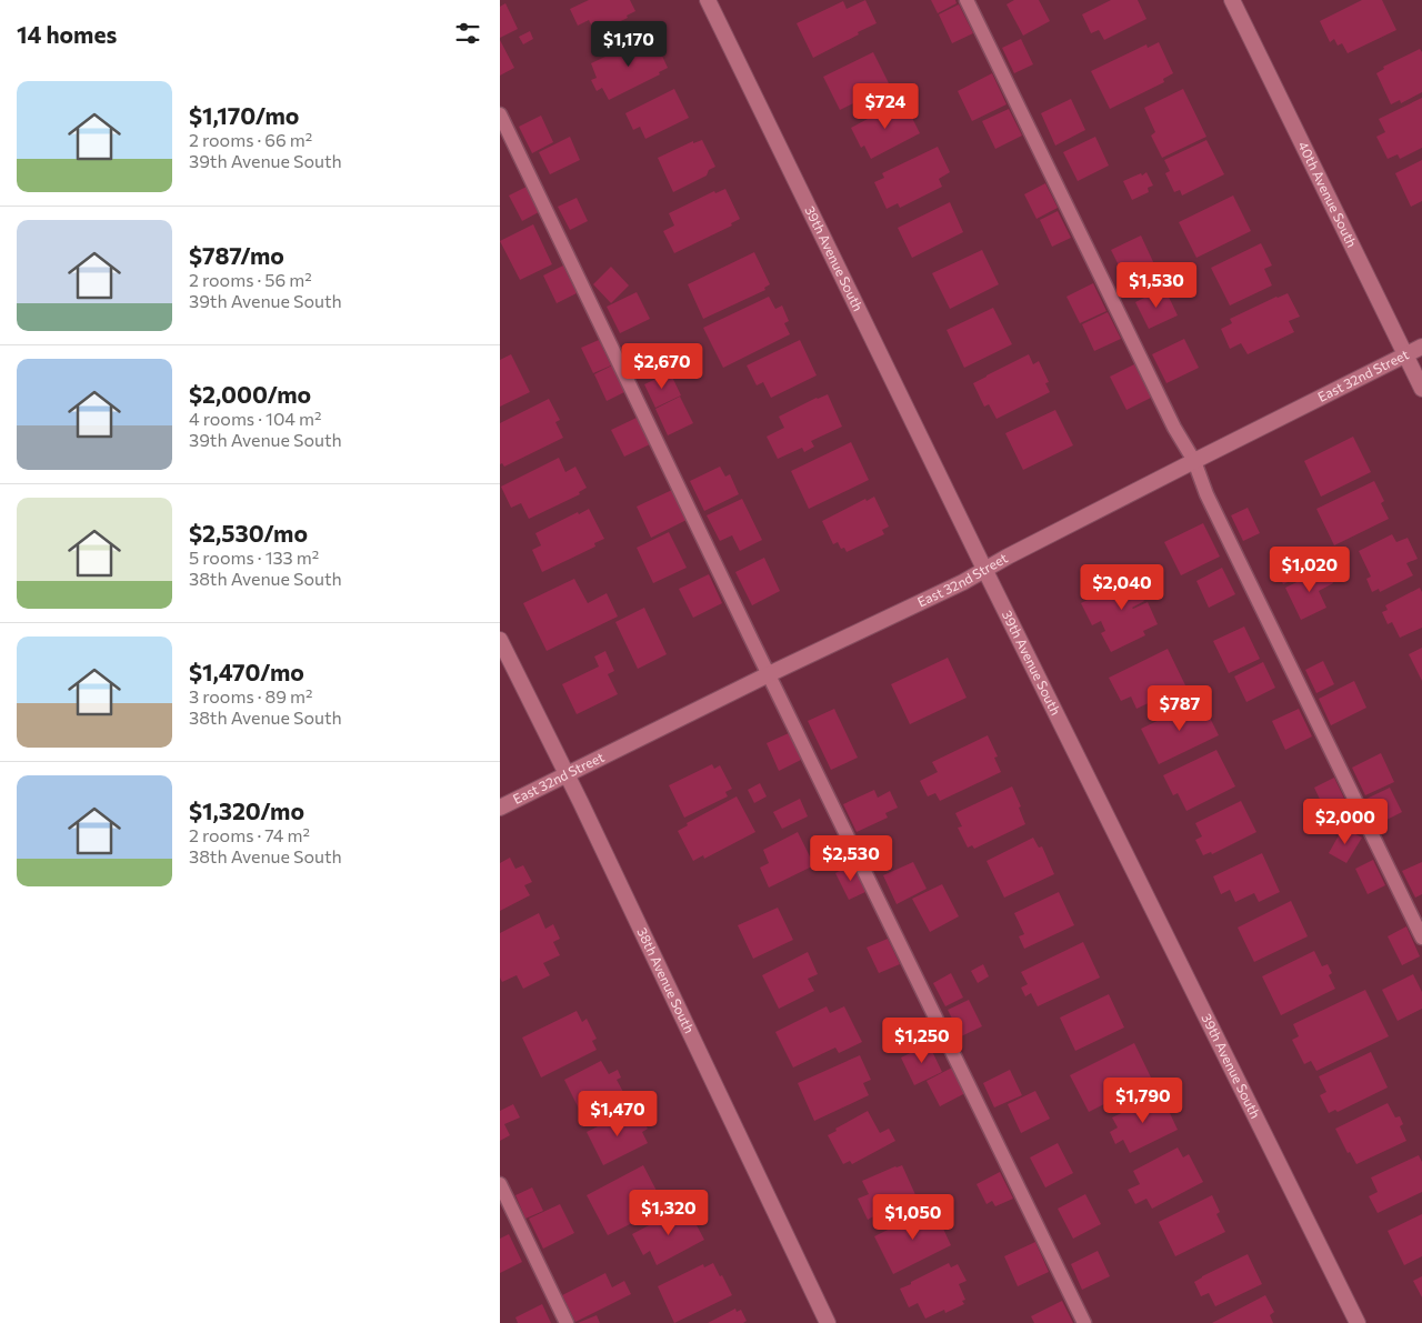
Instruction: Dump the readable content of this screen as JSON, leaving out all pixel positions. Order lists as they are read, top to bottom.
{
  "streets": {
    "street": [
      "40th Avenue South",
      "39th Avenue South",
      "East 32nd Street",
      "38th Avenue South"
    ]
  },
  "crossings": [
    ["40th Avenue South", "East 32nd Street"],
    ["39th Avenue South", "East 32nd Street"],
    ["East 32nd Street", "38th Avenue South"]
  ],
  "page": {
    "heading": "14 homes",
    "price": [
      "$1,170",
      "$724",
      "$1,530",
      "$2,670",
      "$1,020",
      "$2,040",
      "$787",
      "$2,000",
      "$2,530",
      "$1,250",
      "$1,790",
      "$1,470",
      "$1,320",
      "$1,050"
    ],
    "list": [
      {
        "name": "$1,170/mo",
        "note": "2 rooms · 66 m² · 39th Avenue South"
      },
      {
        "name": "$787/mo",
        "note": "2 rooms · 56 m² · 39th Avenue South"
      },
      {
        "name": "$2,000/mo",
        "note": "4 rooms · 104 m² · 39th Avenue South"
      },
      {
        "name": "$2,530/mo",
        "note": "5 rooms · 133 m² · 38th Avenue South"
      },
      {
        "name": "$1,470/mo",
        "note": "3 rooms · 89 m² · 38th Avenue South"
      },
      {
        "name": "$1,320/mo",
        "note": "2 rooms · 74 m² · 38th Avenue South"
      }
    ]
  }
}
